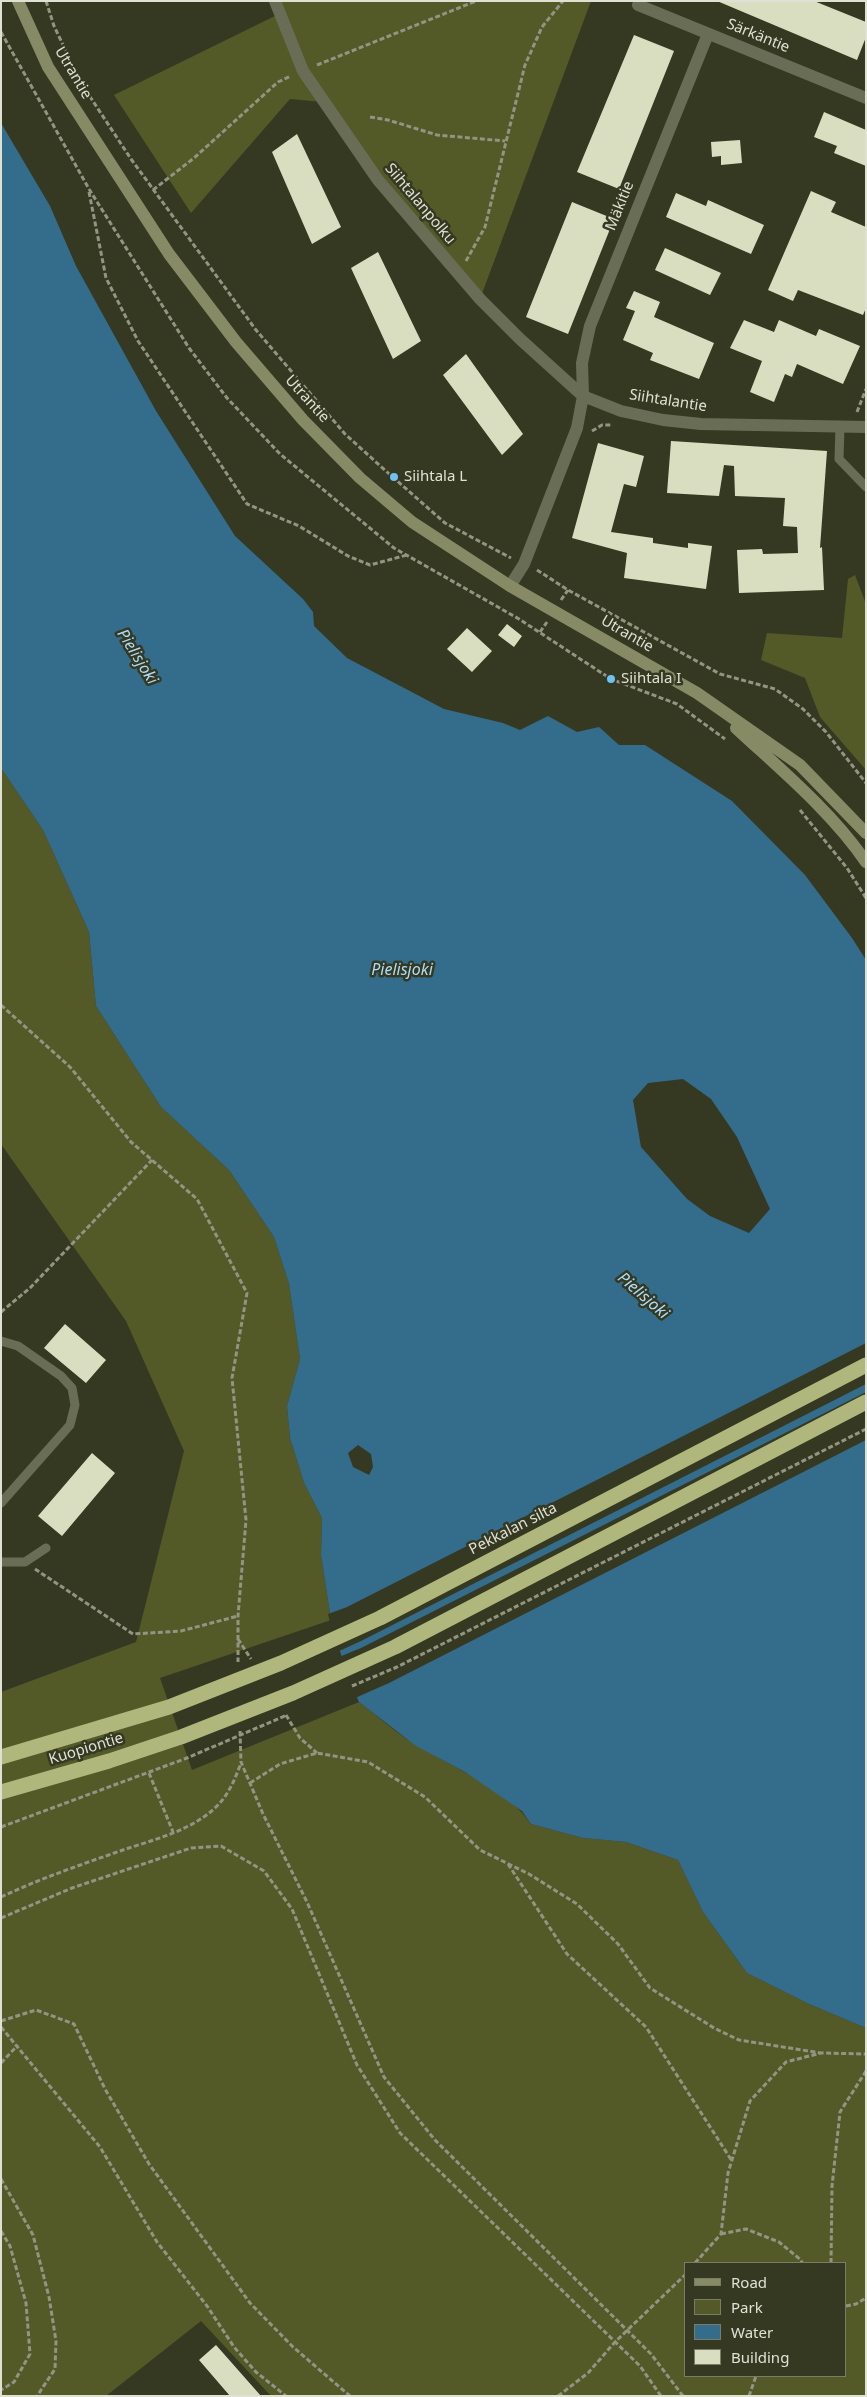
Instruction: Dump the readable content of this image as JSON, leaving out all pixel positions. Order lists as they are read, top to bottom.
{
  "streets": {
    "highway": ["Pekkalan silta", "Kuopiontie"],
    "main road": ["Utrantie"],
    "street": [
      "Särkäntie",
      "Siihtalanpolku",
      "Mäkitie",
      "Siihtalantie"
    ]
  },
  "crossings": [
    ["Särkäntie", "Mäkitie"],
    ["Siihtalanpolku", "Mäkitie"],
    ["Siihtalanpolku", "Siihtalantie"],
    ["Mäkitie", "Siihtalantie"],
    ["Pekkalan silta", "Kuopiontie"]
  ],
  "water": ["Pielisjoki"],
  "places": ["Siihtala L", "Siihtala I"],
  "legend": [
    "Road",
    "Park",
    "Water",
    "Building"
  ]
}
